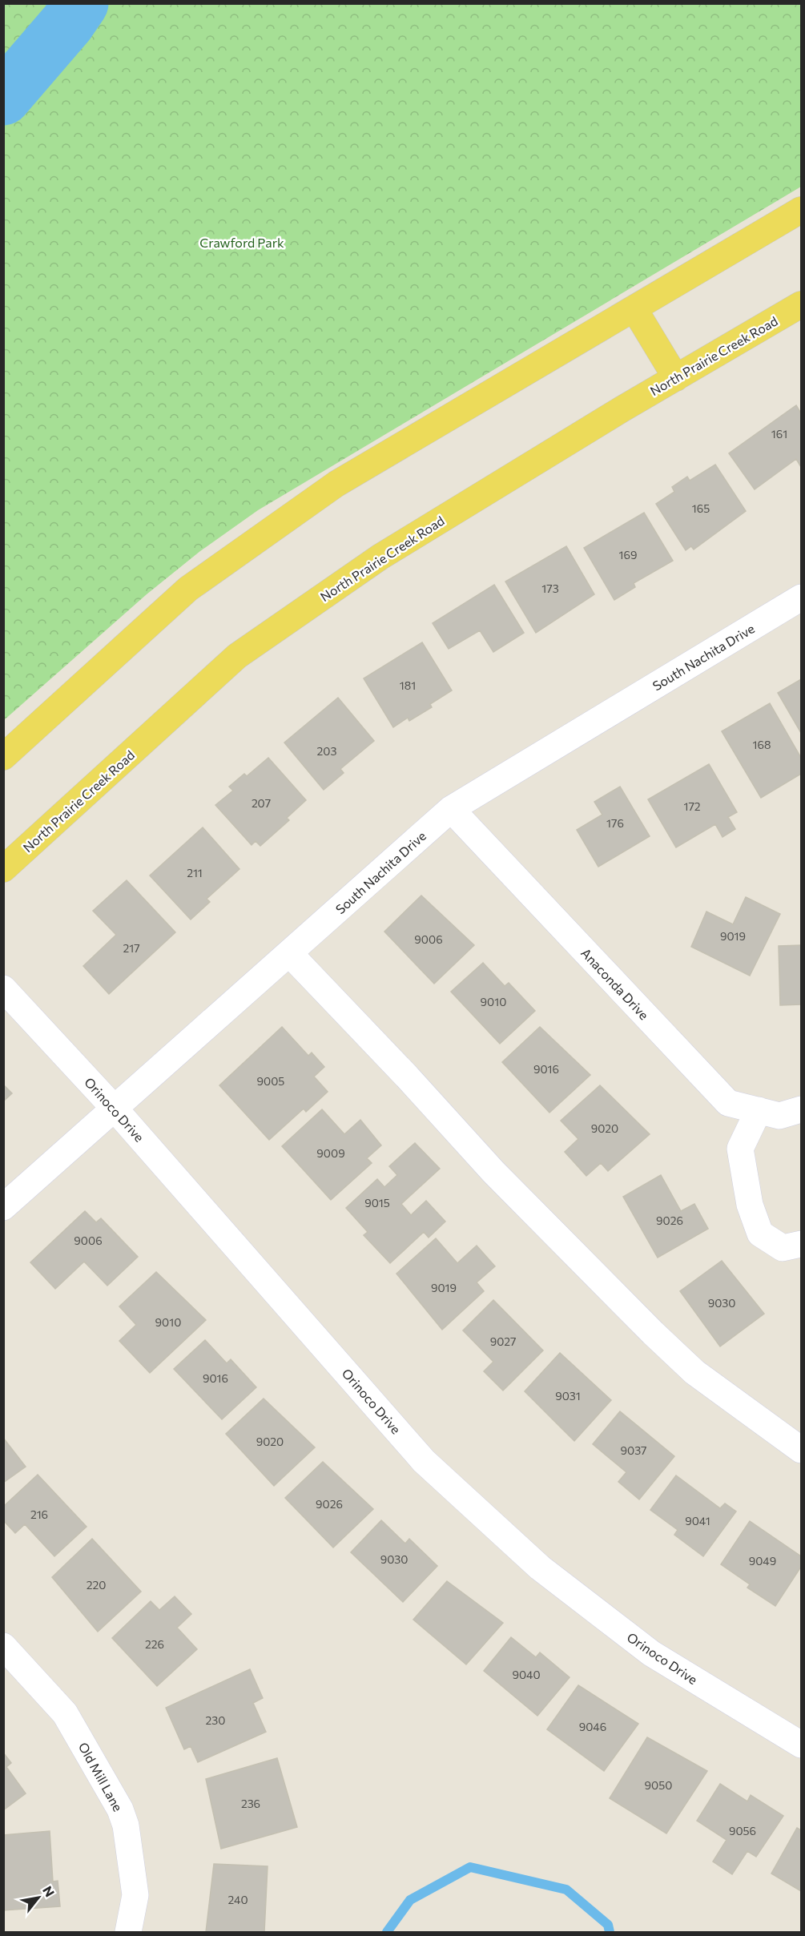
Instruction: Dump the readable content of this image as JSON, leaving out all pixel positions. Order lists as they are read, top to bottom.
{
  "streets": {
    "main road": ["North Prairie Creek Road"],
    "street": [
      "South Nachita Drive",
      "Anaconda Drive",
      "Orinoco Drive",
      "Old Mill Lane"
    ]
  },
  "crossings": [
    ["South Nachita Drive", "Anaconda Drive"],
    ["South Nachita Drive", "Orinoco Drive"]
  ],
  "parks": ["Crawford Park"],
  "house_numbers": [
    "161",
    "165",
    "169",
    "173",
    "181",
    "168",
    "203",
    "207",
    "172",
    "176",
    "211",
    "9019",
    "9006",
    "217",
    "9010",
    "9016",
    "9005",
    "9020",
    "9009",
    "9015",
    "9026",
    "9006",
    "9019",
    "9030",
    "9010",
    "9027",
    "9016",
    "9031",
    "9020",
    "9037",
    "9026",
    "216",
    "9041",
    "9030",
    "9049",
    "220",
    "226",
    "9040",
    "230",
    "9046",
    "9050",
    "236",
    "9056",
    "240"
  ],
  "north": "top right"
}
